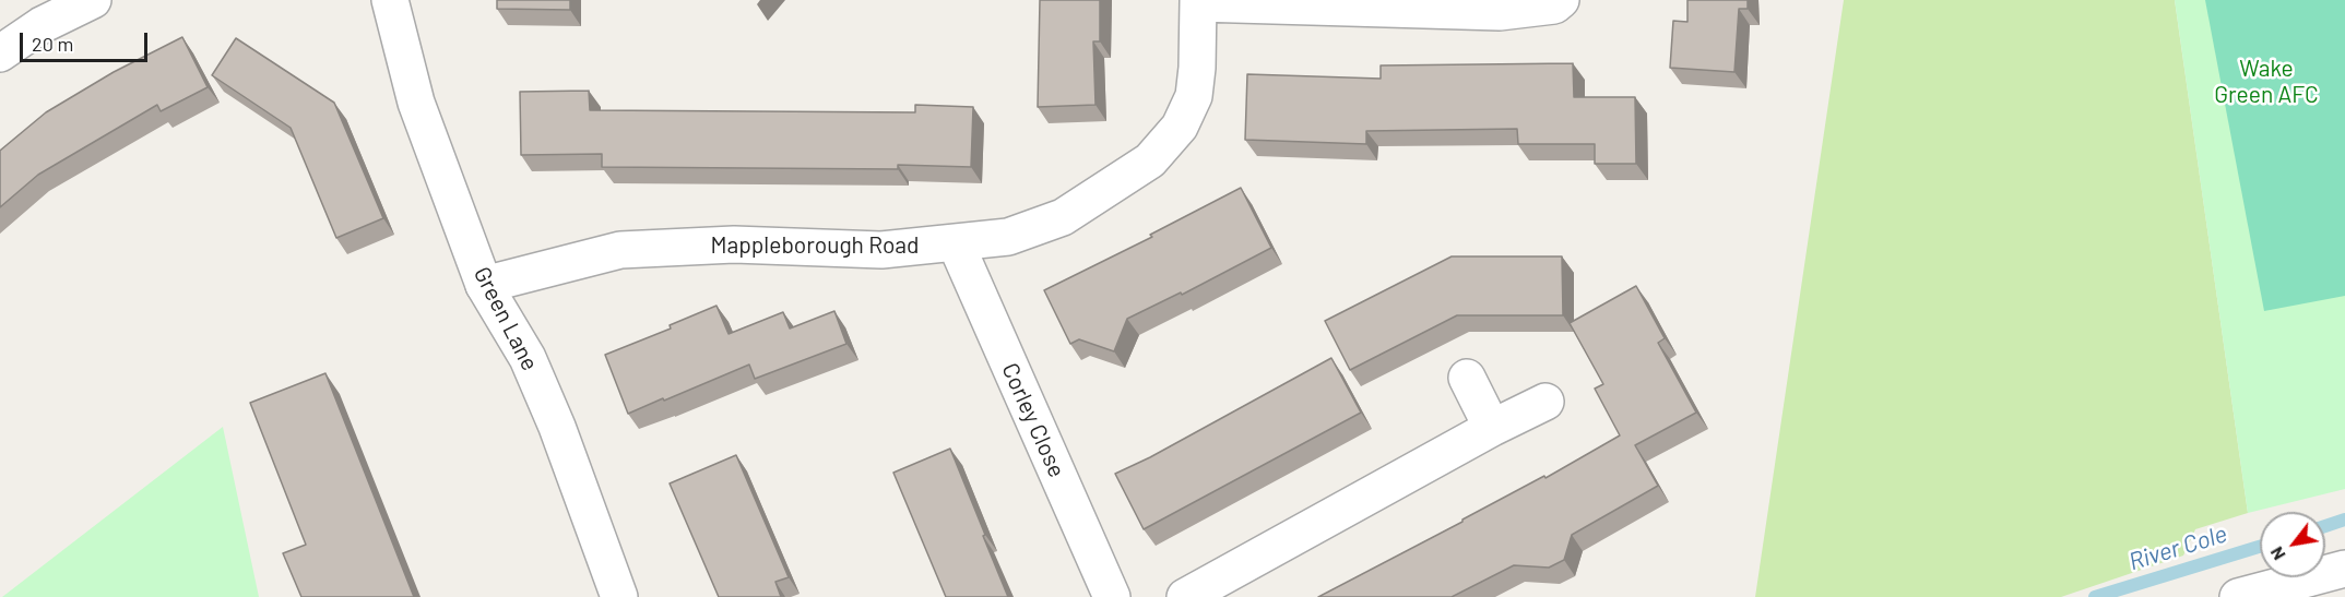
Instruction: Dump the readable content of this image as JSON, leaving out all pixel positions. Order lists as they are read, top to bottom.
{
  "streets": {
    "street": ["Mappleborough Road", "Green Lane", "Corley Close"]
  },
  "crossings": [
    ["Mappleborough Road", "Green Lane"],
    ["Mappleborough Road", "Corley Close"]
  ],
  "water": ["River Cole"],
  "parks": ["Wake Green AFC"],
  "scale_bar": "20 m",
  "north": "bottom left"
}
